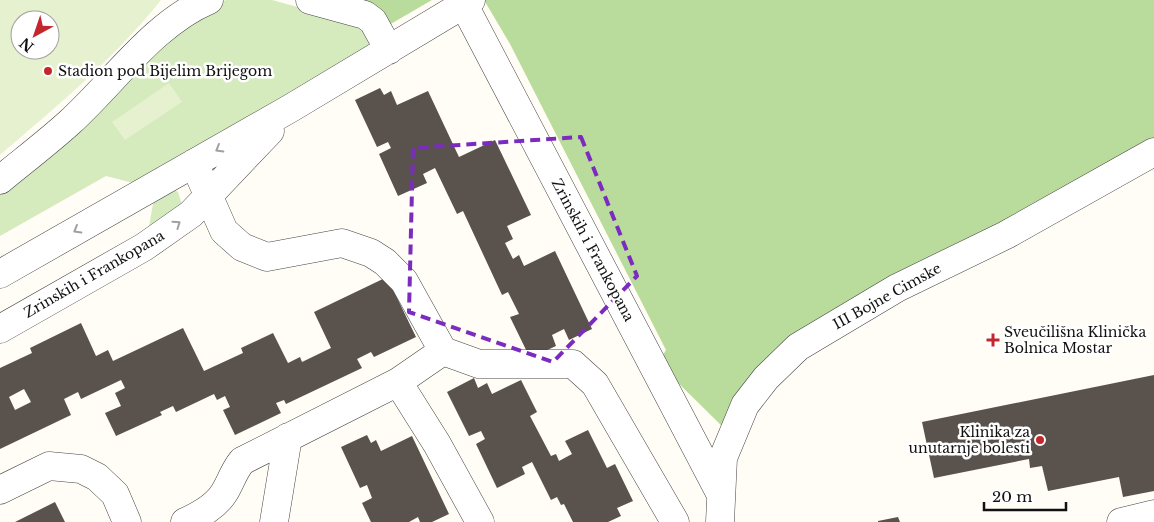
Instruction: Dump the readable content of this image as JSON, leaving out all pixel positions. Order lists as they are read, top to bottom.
{
  "streets": {
    "street": ["Zrinskih i Frankopana", "III Bojne Cimske"]
  },
  "crossings": [
    ["Zrinskih i Frankopana", "III Bojne Cimske"]
  ],
  "places": {
    "other": ["Stadion pod Bijelim Brijegom", "Klinika za unutarnje bolesti"],
    "health": ["Sveučilišna Klinička Bolnica Mostar"]
  },
  "scale_bar": "20 m",
  "north": "bottom left"
}
